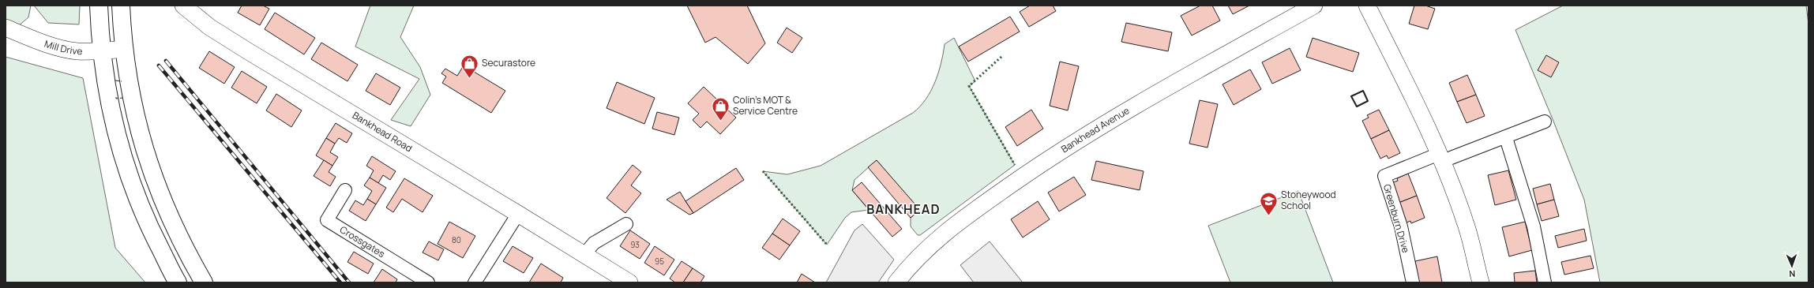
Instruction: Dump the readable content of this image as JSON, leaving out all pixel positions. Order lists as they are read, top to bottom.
{
  "streets": {
    "street": [
      "Mill Drive",
      "Bankhead Avenue",
      "Bankhead Road",
      "Greenburn Drive",
      "Crossgates"
    ]
  },
  "districts": ["BANKHEAD"],
  "places": {
    "shop": ["Securastore", "Colin's MOT & Service Centre"],
    "school or university": ["Stoneywood School"]
  },
  "house_numbers": ["80", "93", "95"],
  "north": "bottom"
}
